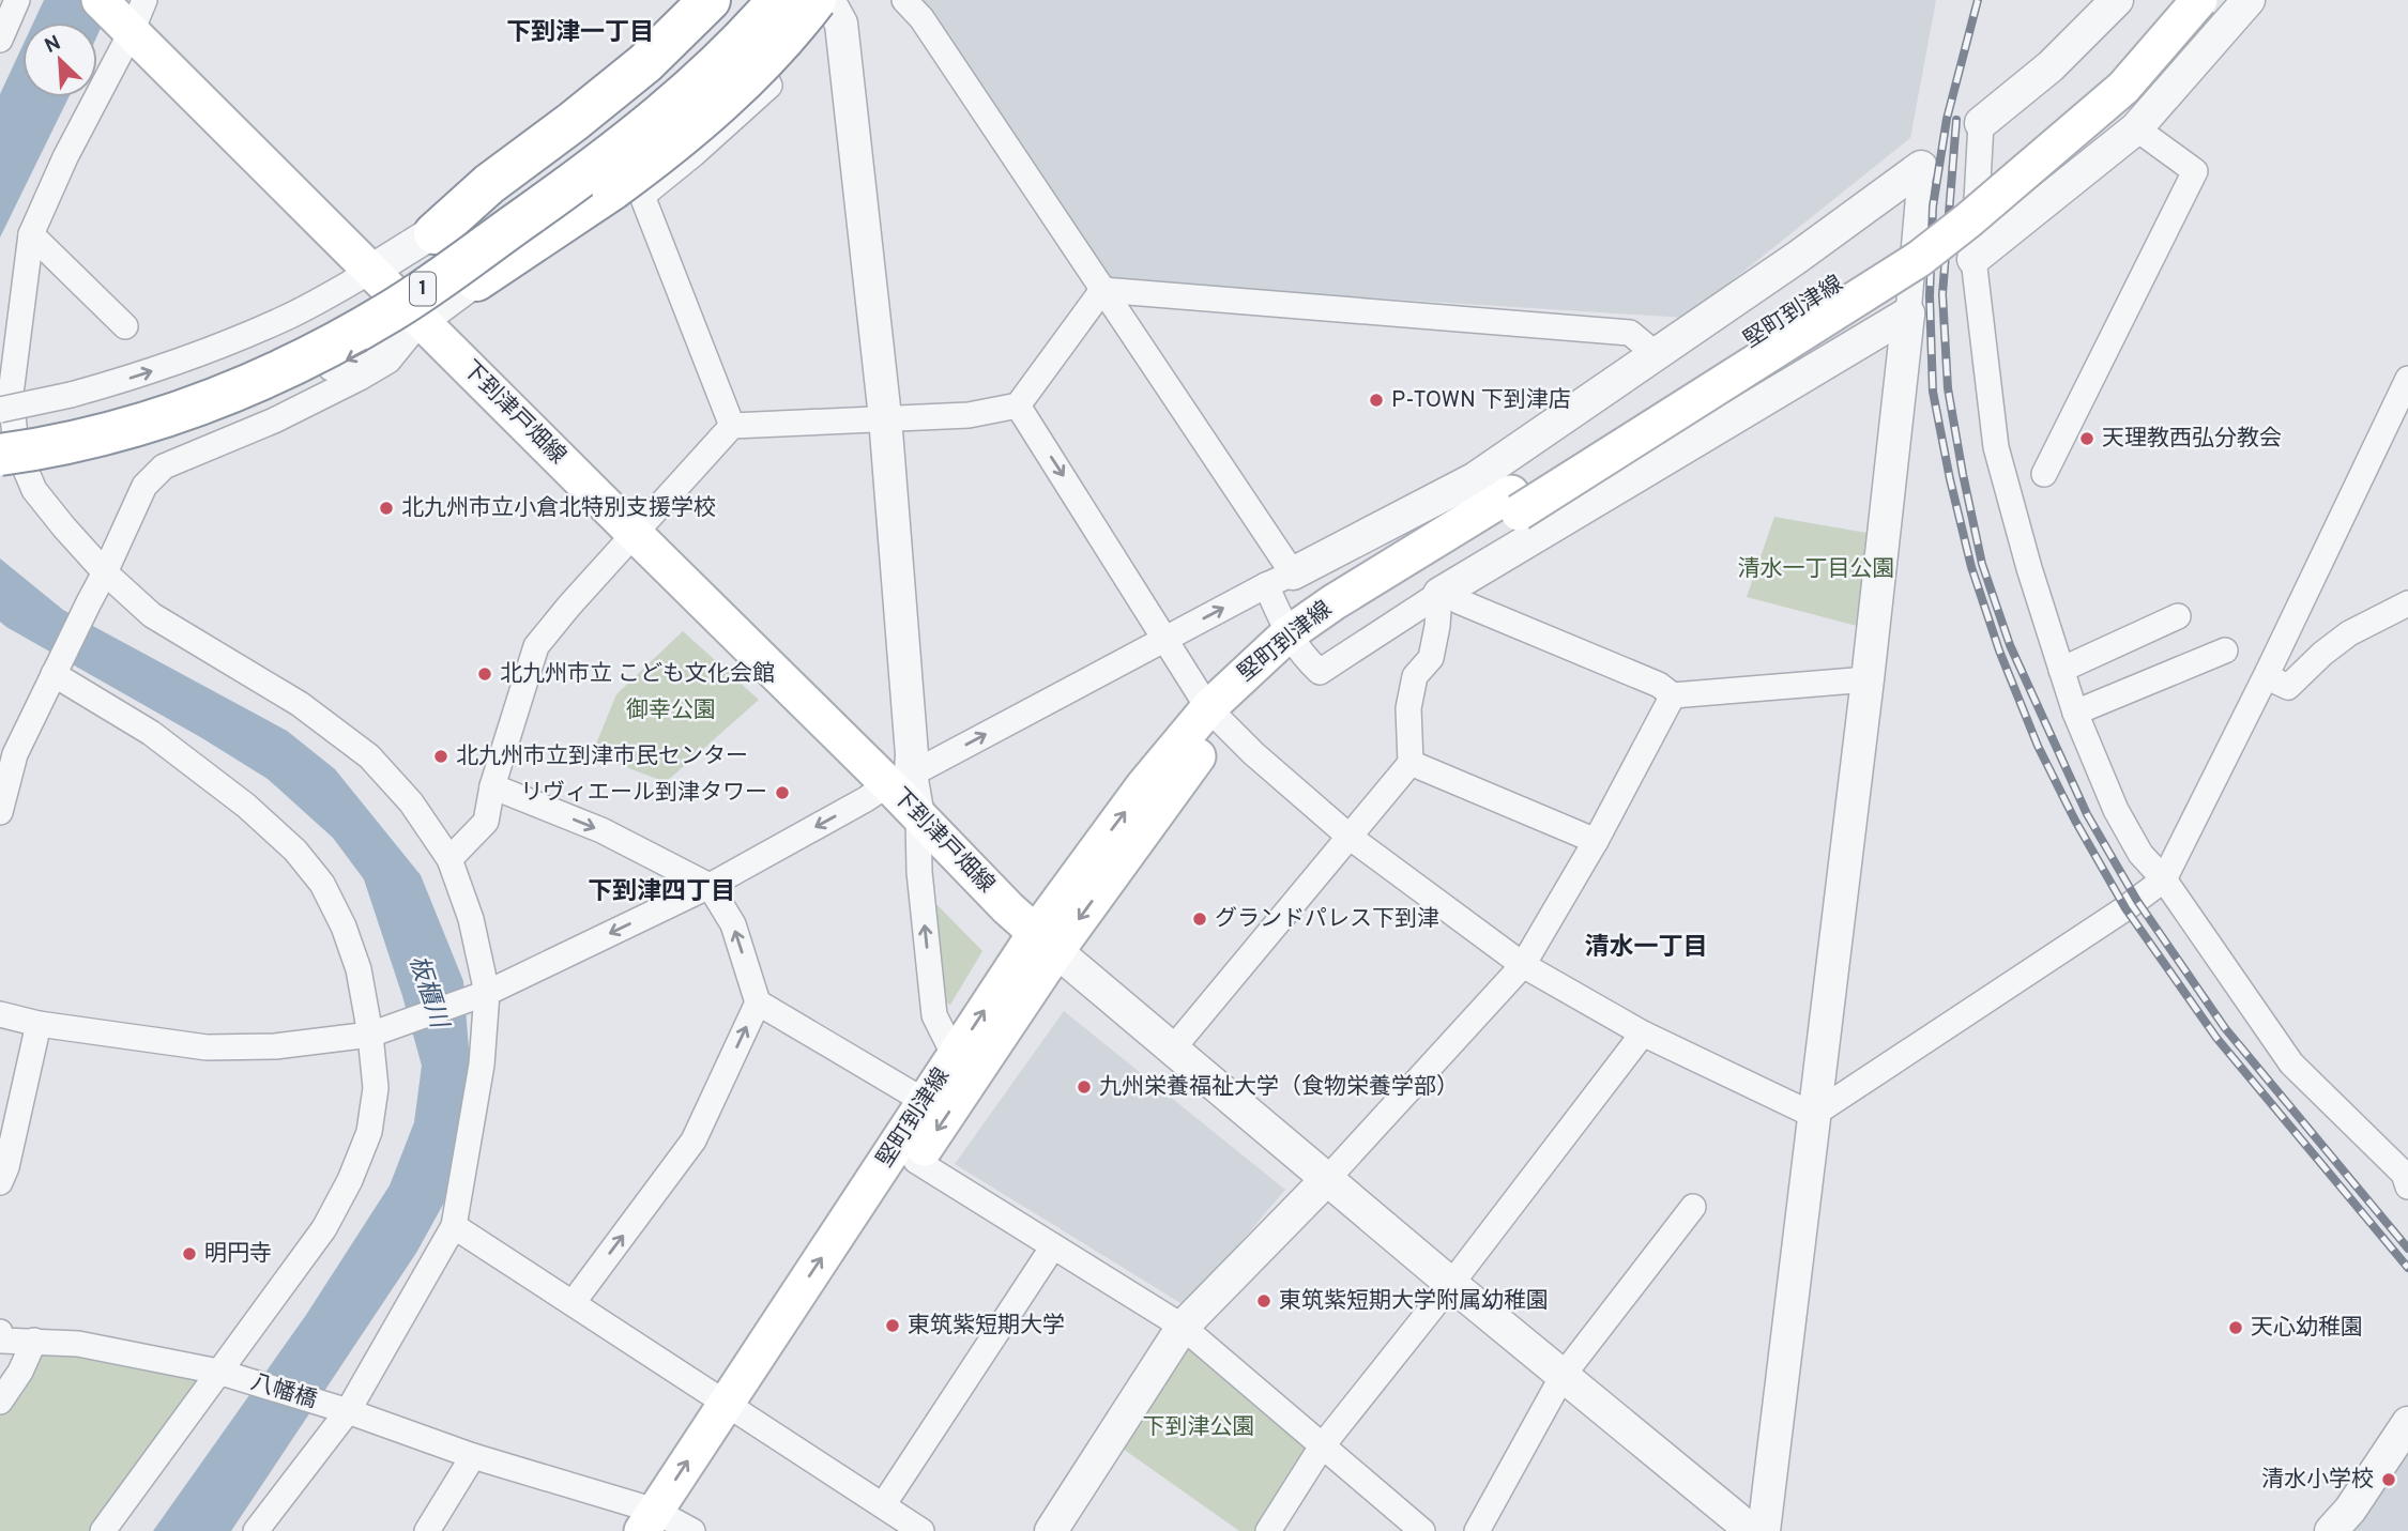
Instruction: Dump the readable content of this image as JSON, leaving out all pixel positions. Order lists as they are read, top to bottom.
{
  "streets": {
    "highway": ["1"],
    "main road": ["堅町到津線", "下到津戸畑線"],
    "street": ["八幡橋"]
  },
  "crossings": [
    ["堅町到津線", "下到津戸畑線"],
    ["堅町到津線", "八幡橋"]
  ],
  "districts": ["下到津一丁目", "下到津四丁目", "清水一丁目"],
  "water": ["板櫃川"],
  "parks": ["清水一丁目公園", "御幸公園", "下到津公園"],
  "places": [
    "P-TOWN 下到津店",
    "天理教西弘分教会",
    "北九州市立小倉北特別支援学校",
    "北九州市立 こども文化会館",
    "北九州市立到津市民センター",
    "リヴィエール到津タワー",
    "グランドパレス下到津",
    "九州栄養福祉大学（食物栄養学部）",
    "明円寺",
    "東筑紫短期大学附属幼稚園",
    "東筑紫短期大学",
    "天心幼稚園",
    "清水小学校"
  ],
  "north": "top left"
}
